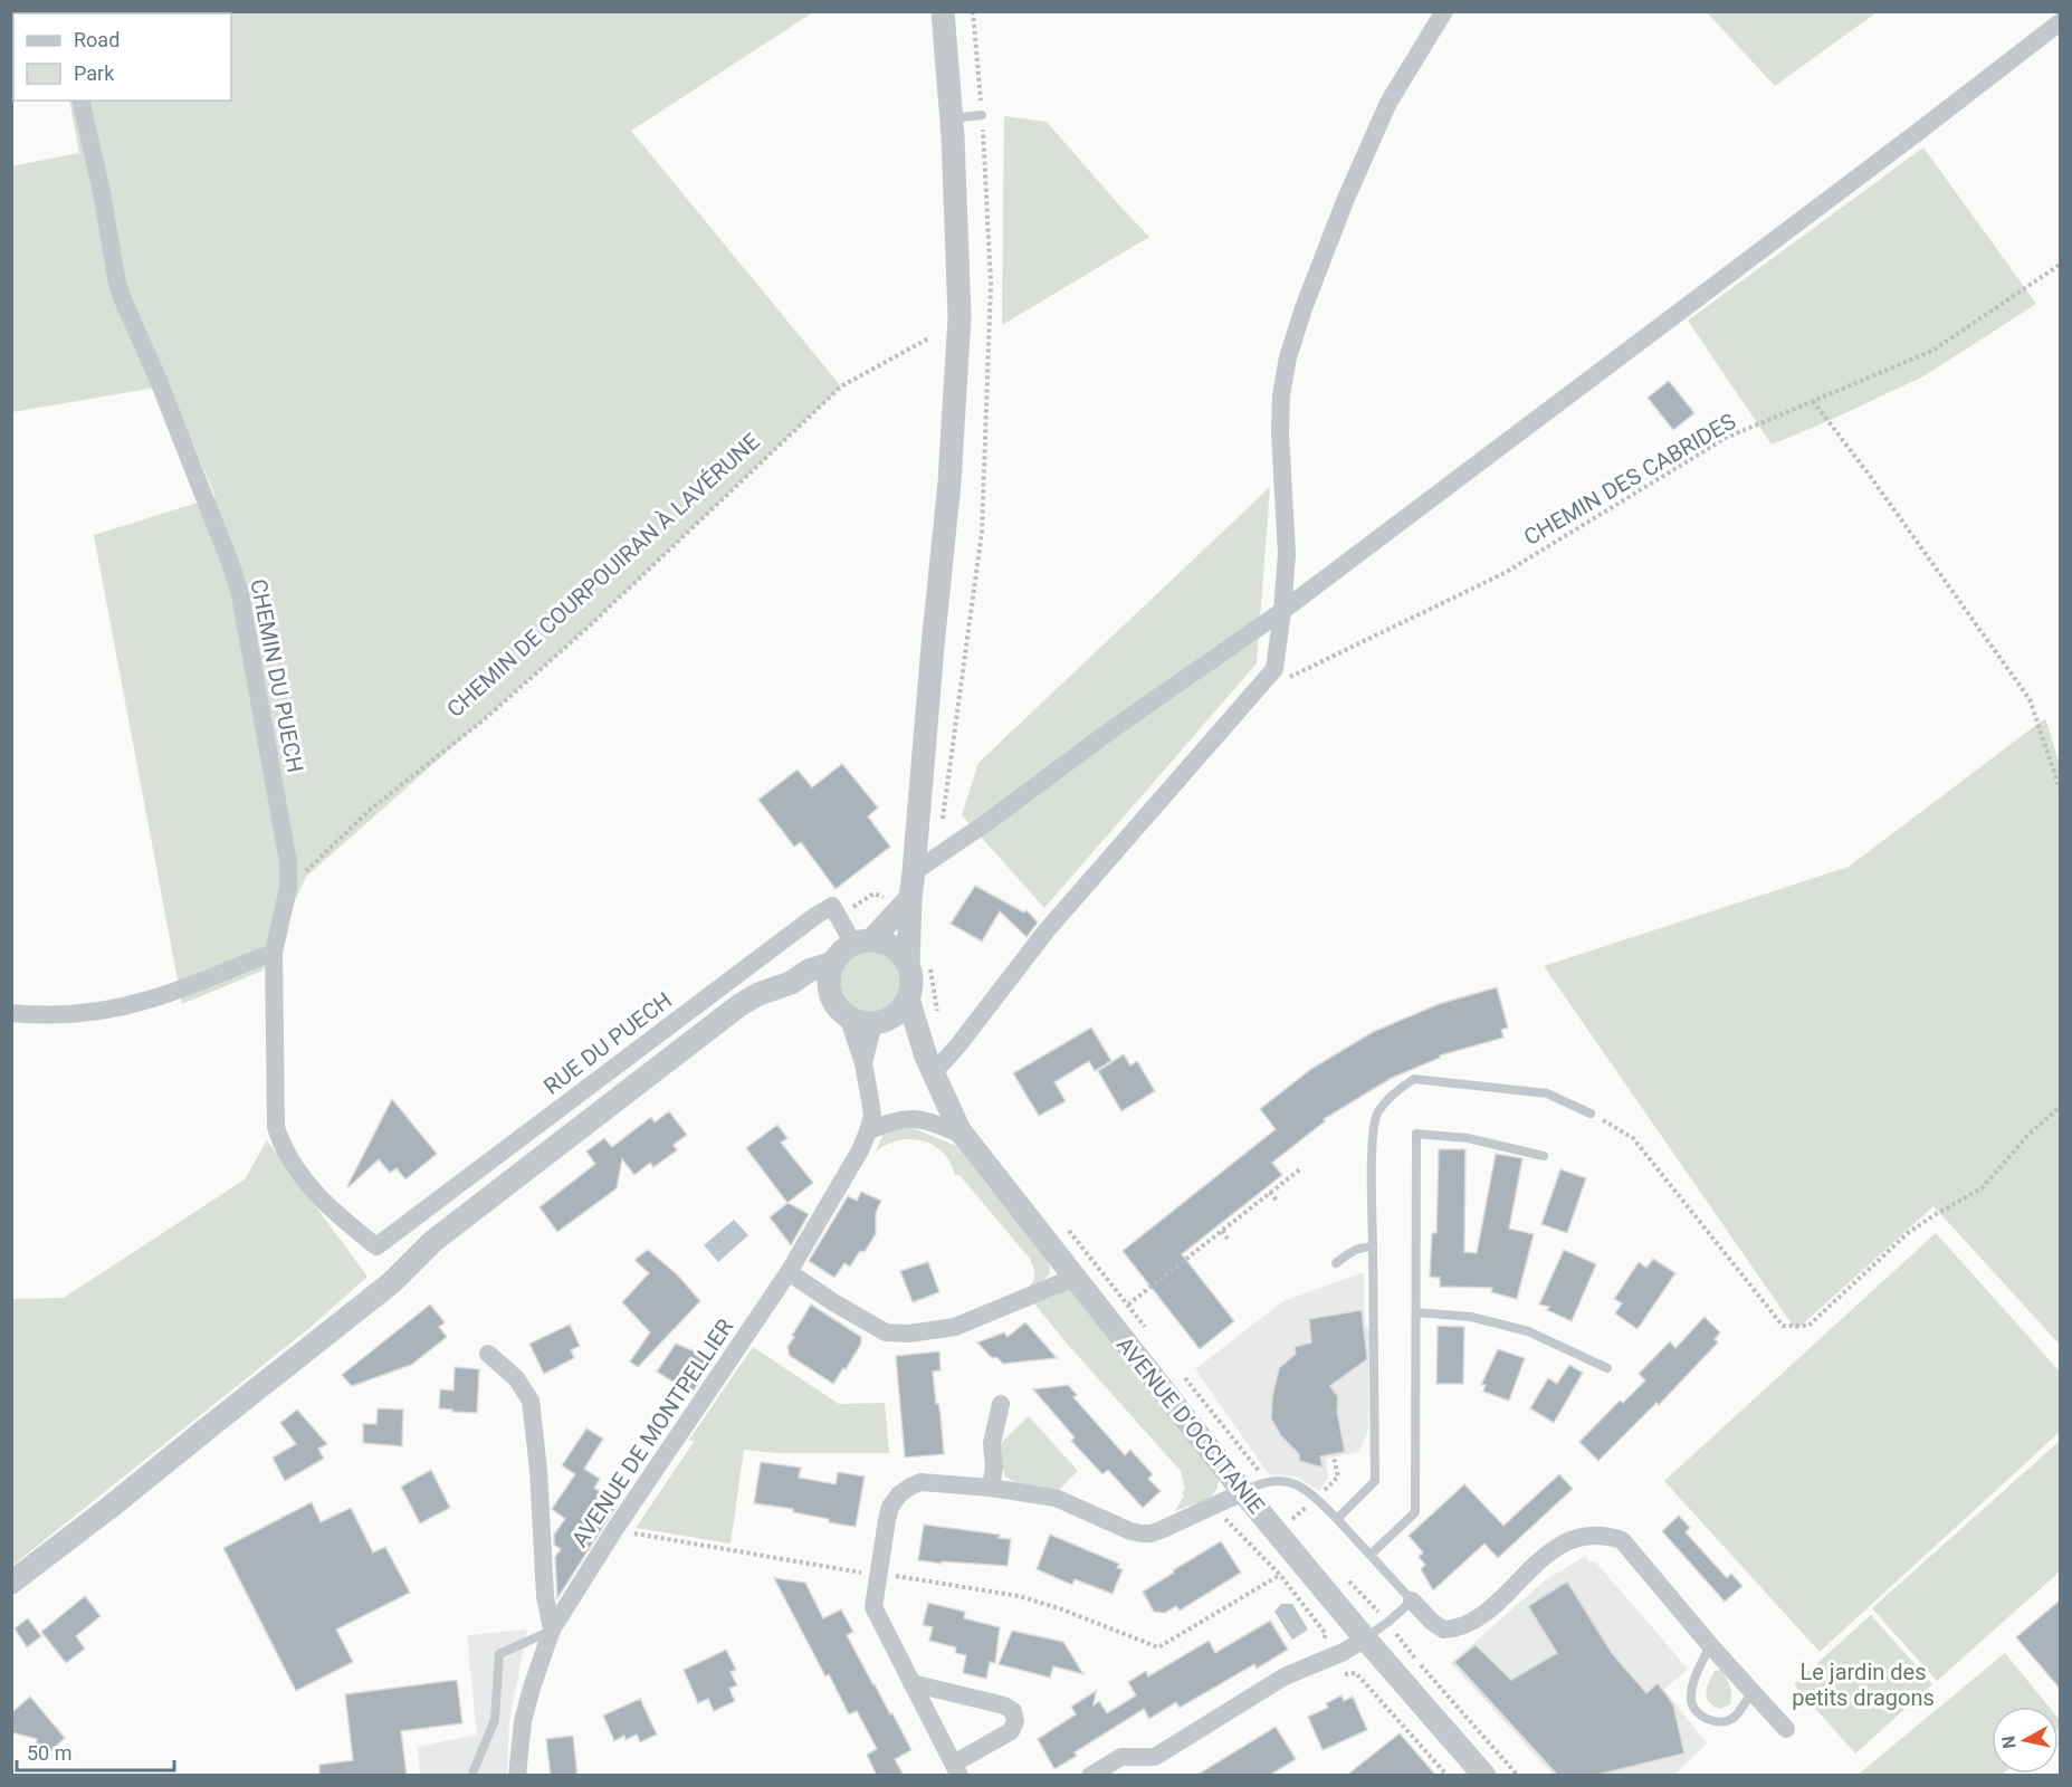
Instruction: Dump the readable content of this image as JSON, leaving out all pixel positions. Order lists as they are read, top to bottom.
{
  "streets": {
    "street": [
      "CHEMIN DU PUECH",
      "RUE DU PUECH",
      "AVENUE D'OCCITANIE",
      "AVENUE DE MONTPELLIER"
    ],
    "path": ["CHEMIN DES CABRIDES", "CHEMIN DE COURPOUIRAN À LAVÉRUNE"]
  },
  "crossings": [
    ["CHEMIN DE COURPOUIRAN À LAVÉRUNE", "CHEMIN DU PUECH"],
    ["CHEMIN DU PUECH", "RUE DU PUECH"],
    ["RUE DU PUECH", "AVENUE D'OCCITANIE"],
    ["RUE DU PUECH", "AVENUE DE MONTPELLIER"],
    ["AVENUE D'OCCITANIE", "AVENUE DE MONTPELLIER"]
  ],
  "parks": ["Le jardin des petits dragons"],
  "legend": ["Road", "Park"],
  "scale_bar": "50 m",
  "north": "left"
}
